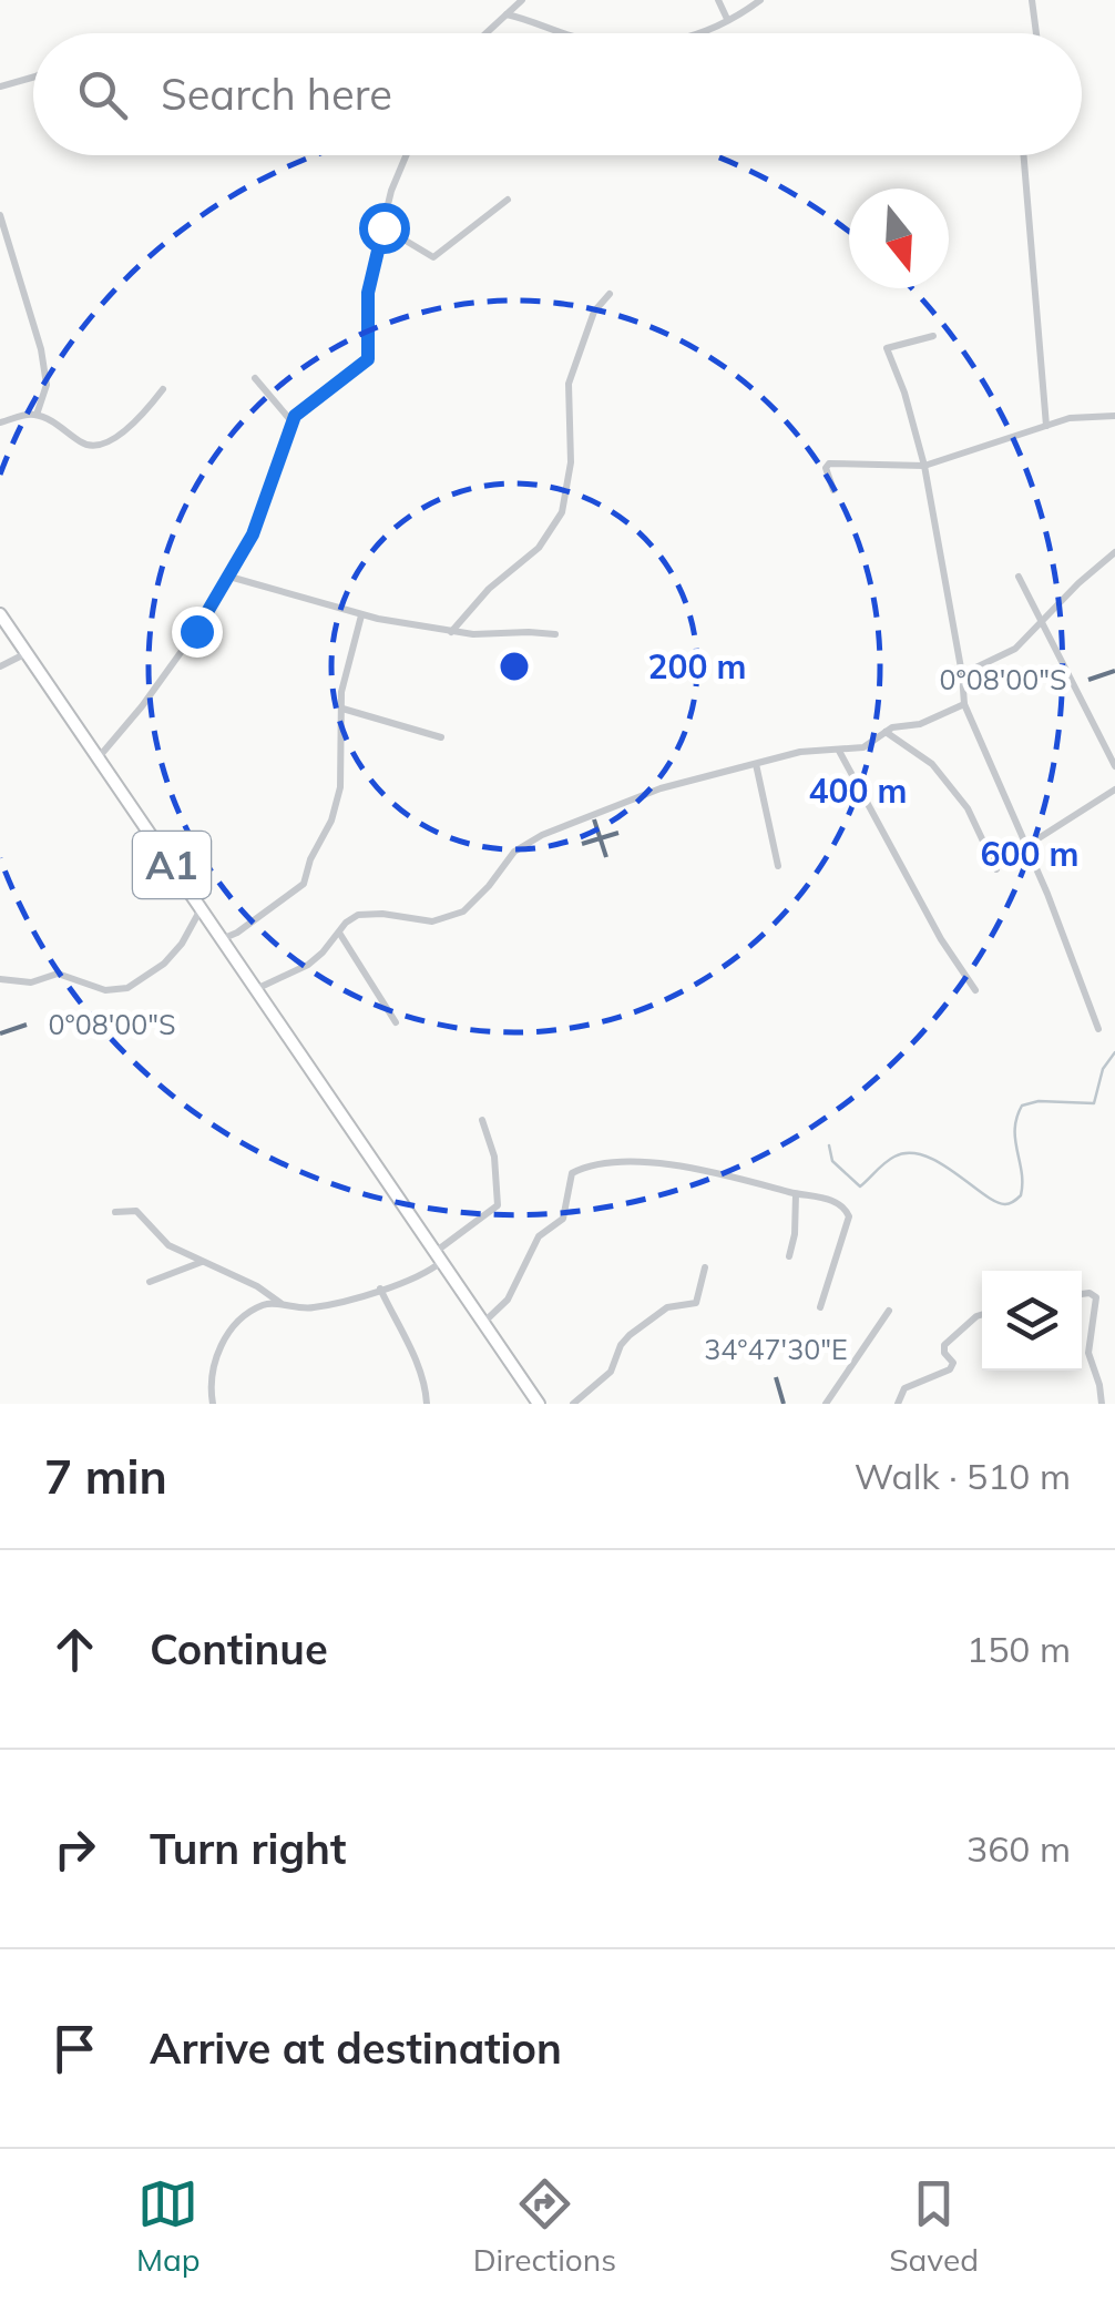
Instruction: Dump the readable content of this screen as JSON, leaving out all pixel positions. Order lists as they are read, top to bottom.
{
  "streets": {
    "highway": ["A1"]
  },
  "north": "bottom",
  "page": {
    "search": "Search here",
    "heading": ["7 min", "Walk · 510 m"],
    "list": [
      ["Continue", "150 m"],
      ["Turn right", "360 m"],
      "Arrive at destination"
    ],
    "nav": ["Map", "Directions", "Saved"]
  },
  "coordinates": ["0°08'00\"S", "34°47'30\"E"],
  "rings": ["200 m", "400 m", "600 m"]
}
